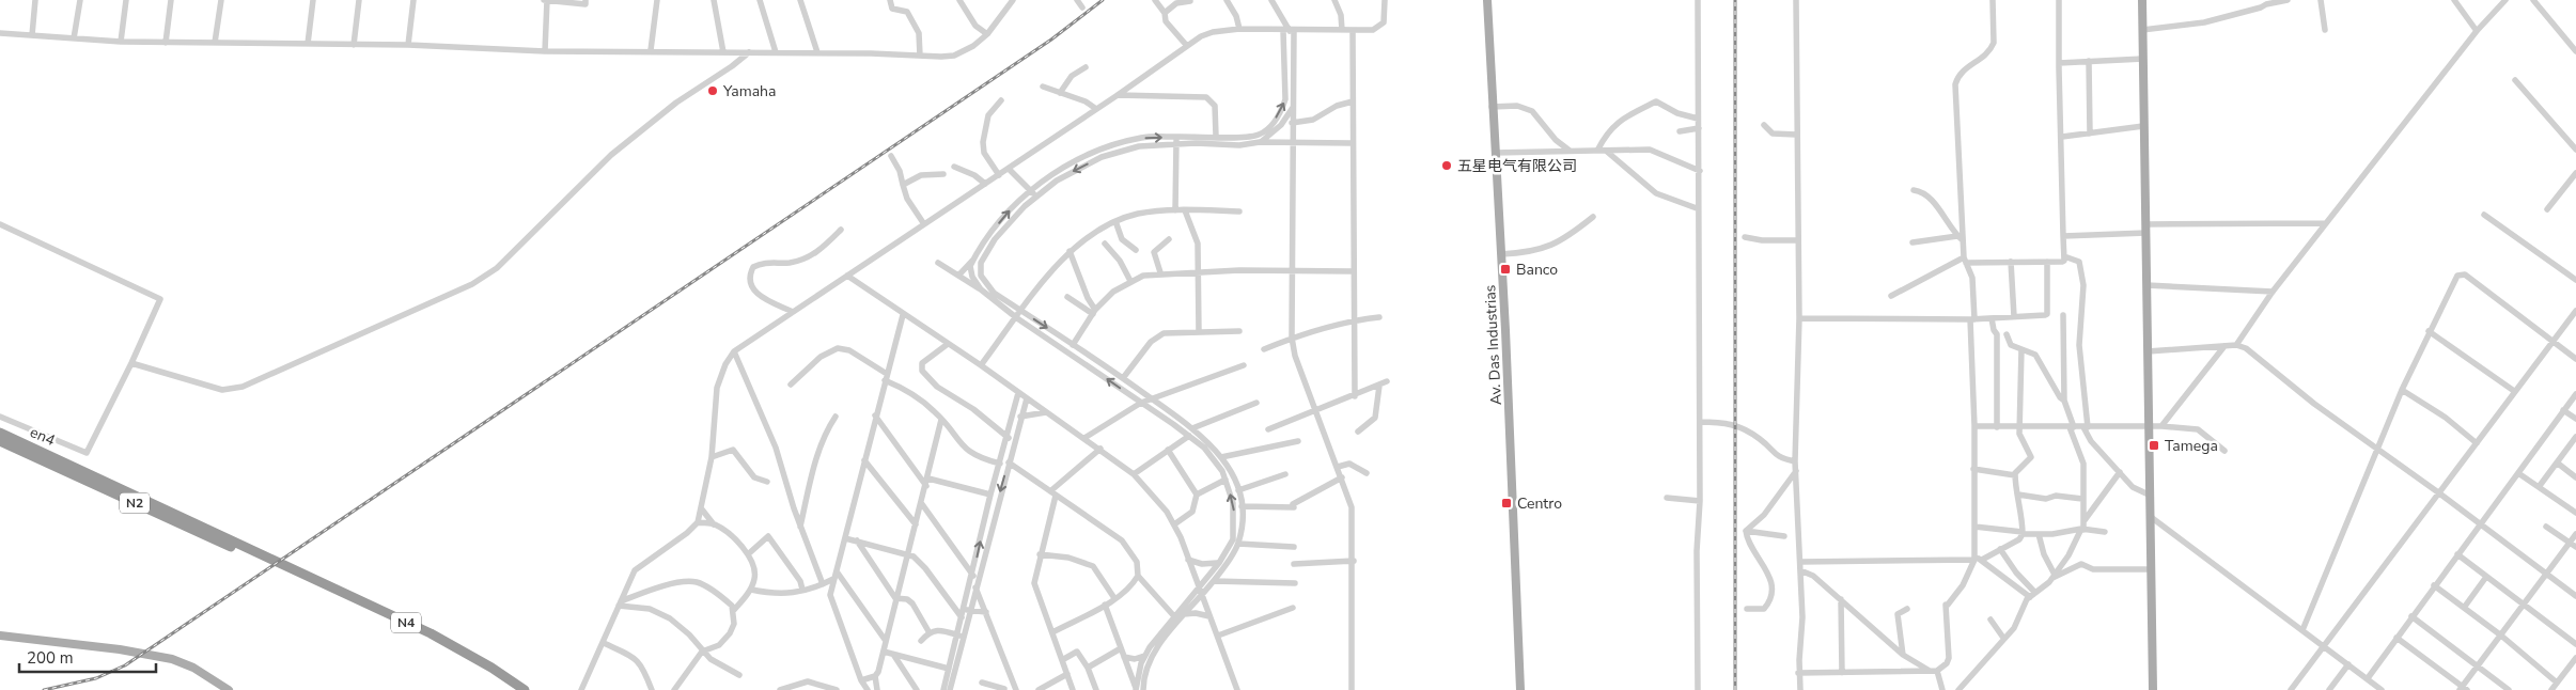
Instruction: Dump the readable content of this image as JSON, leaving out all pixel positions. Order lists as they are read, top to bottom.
{
  "streets": {
    "highway": ["N2", "N4"],
    "main road": ["Av. Das Industrias"],
    "street": ["en4"]
  },
  "crossings": [
    ["N2", "N4"]
  ],
  "places": {
    "other": ["Yamaha", "五星电气有限公司"],
    "transit": ["Banco", "Tamega", "Centro"]
  },
  "scale_bar": "200 m"
}
